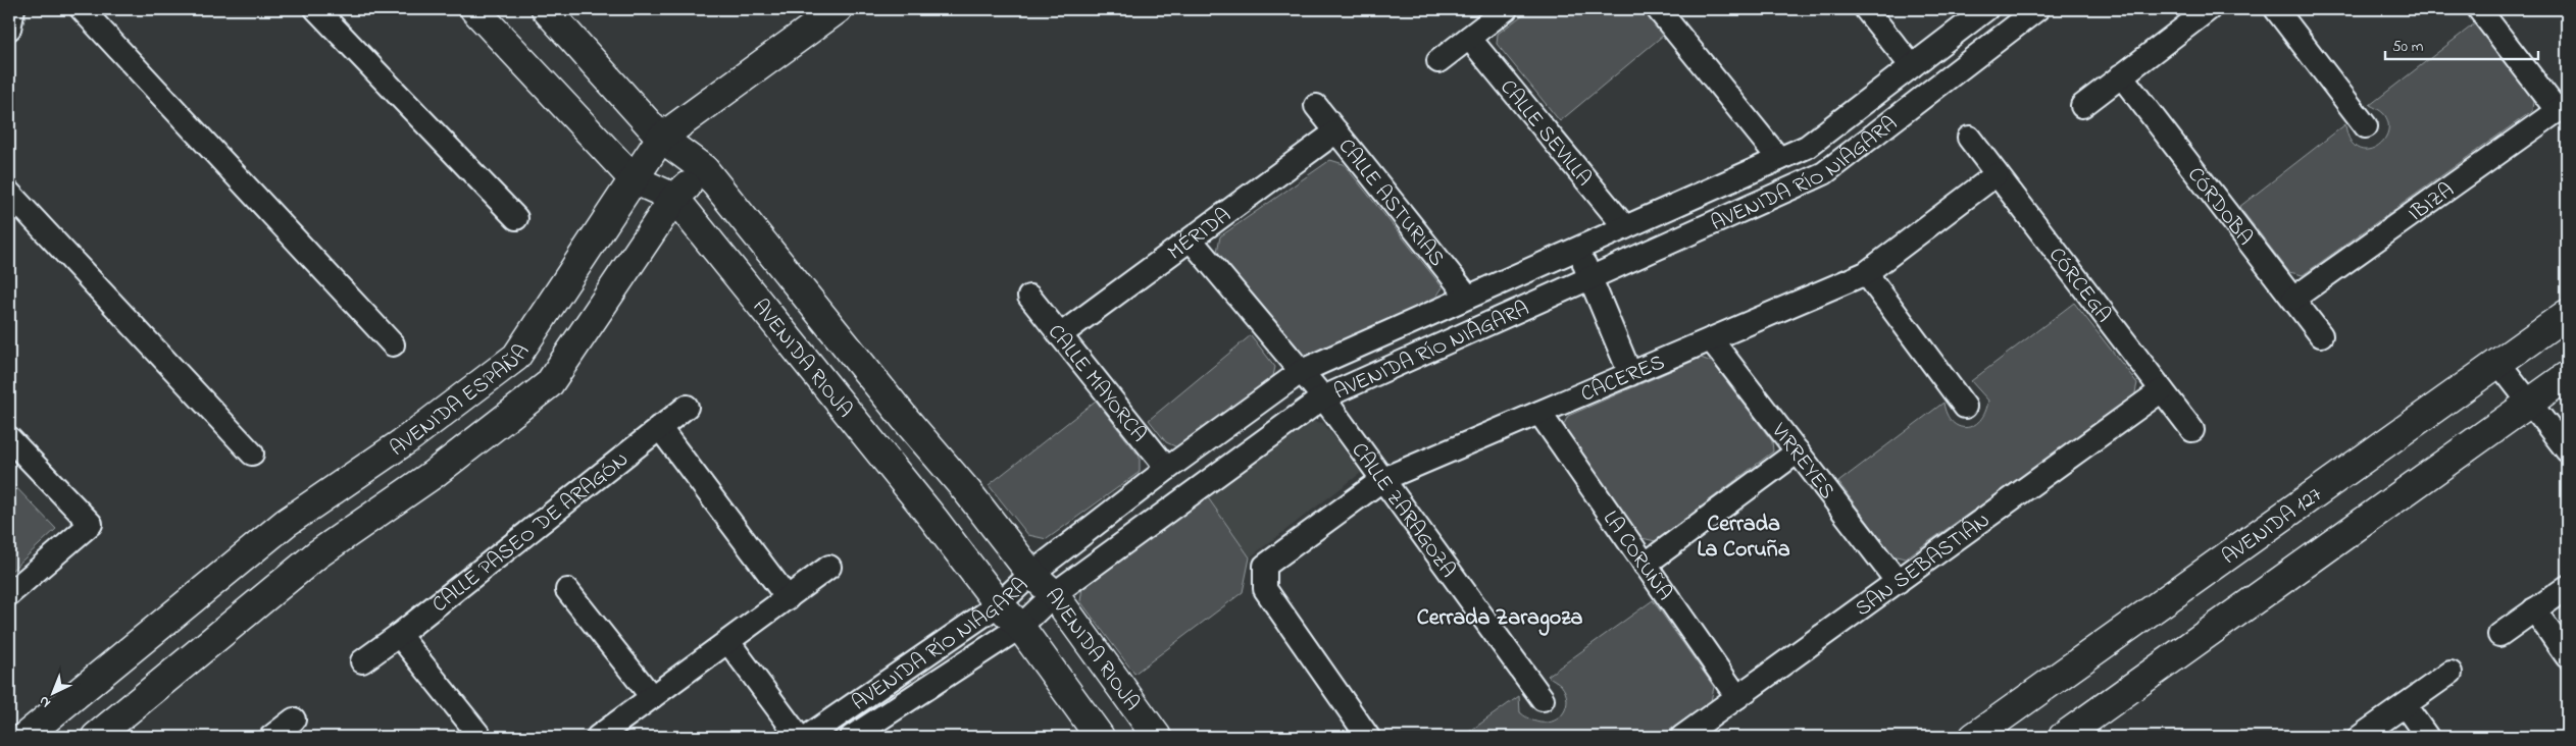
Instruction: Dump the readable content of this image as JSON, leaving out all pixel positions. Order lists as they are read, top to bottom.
{
  "streets": {
    "main road": ["AVENIDA RIOJA", "AVENIDA ESPAÑA", "AVENIDA 127"],
    "street": [
      "CALLE SEVILLA",
      "AVENIDA RÍO NIÁGARA",
      "CALLE ASTURIAS",
      "IBIZA",
      "CÓRDOBA",
      "MÉRIDA",
      "CÓRCEGA",
      "CÁCERES",
      "CALLE MAYORCA",
      "VIRREYES",
      "CALLE ZARAGOZA",
      "CALLE PASEO DE ARAGÓN",
      "LA CORUÑA",
      "SAN SEBASTIÁN"
    ]
  },
  "crossings": [
    ["CALLE SEVILLA", "AVENIDA RÍO NIÁGARA"],
    ["AVENIDA RÍO NIÁGARA", "CALLE ASTURIAS"],
    ["AVENIDA RÍO NIÁGARA", "AVENIDA RIOJA"],
    ["AVENIDA RÍO NIÁGARA", "CALLE MAYORCA"],
    ["AVENIDA RÍO NIÁGARA", "CALLE ZARAGOZA"],
    ["CALLE ASTURIAS", "MÉRIDA"],
    ["IBIZA", "CÓRDOBA"],
    ["MÉRIDA", "CALLE MAYORCA"],
    ["MÉRIDA", "CALLE ZARAGOZA"],
    ["CÓRCEGA", "CÁCERES"],
    ["CÓRCEGA", "SAN SEBASTIÁN"],
    ["AVENIDA RIOJA", "AVENIDA ESPAÑA"],
    ["CÁCERES", "VIRREYES"],
    ["CÁCERES", "CALLE ZARAGOZA"],
    ["CÁCERES", "LA CORUÑA"],
    ["VIRREYES", "SAN SEBASTIÁN"],
    ["LA CORUÑA", "SAN SEBASTIÁN"]
  ],
  "districts": ["Cerrada La Coruña", "Cerrada Zaragoza"],
  "scale_bar": "50 m",
  "north": "bottom left"
}
